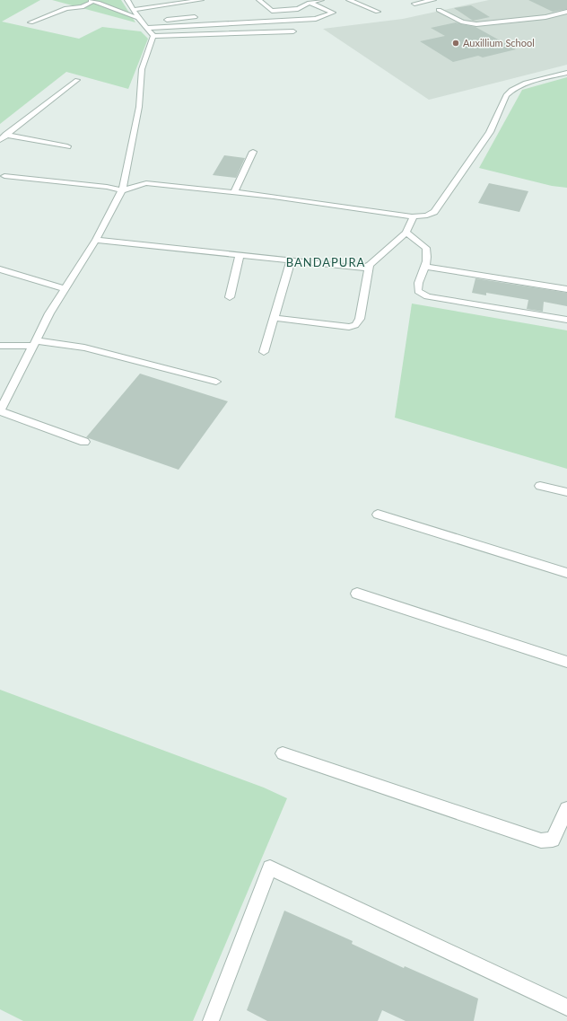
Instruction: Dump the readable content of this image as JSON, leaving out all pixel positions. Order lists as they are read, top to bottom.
{
  "districts": ["BANDAPURA"],
  "places": ["Auxillium School"]
}
